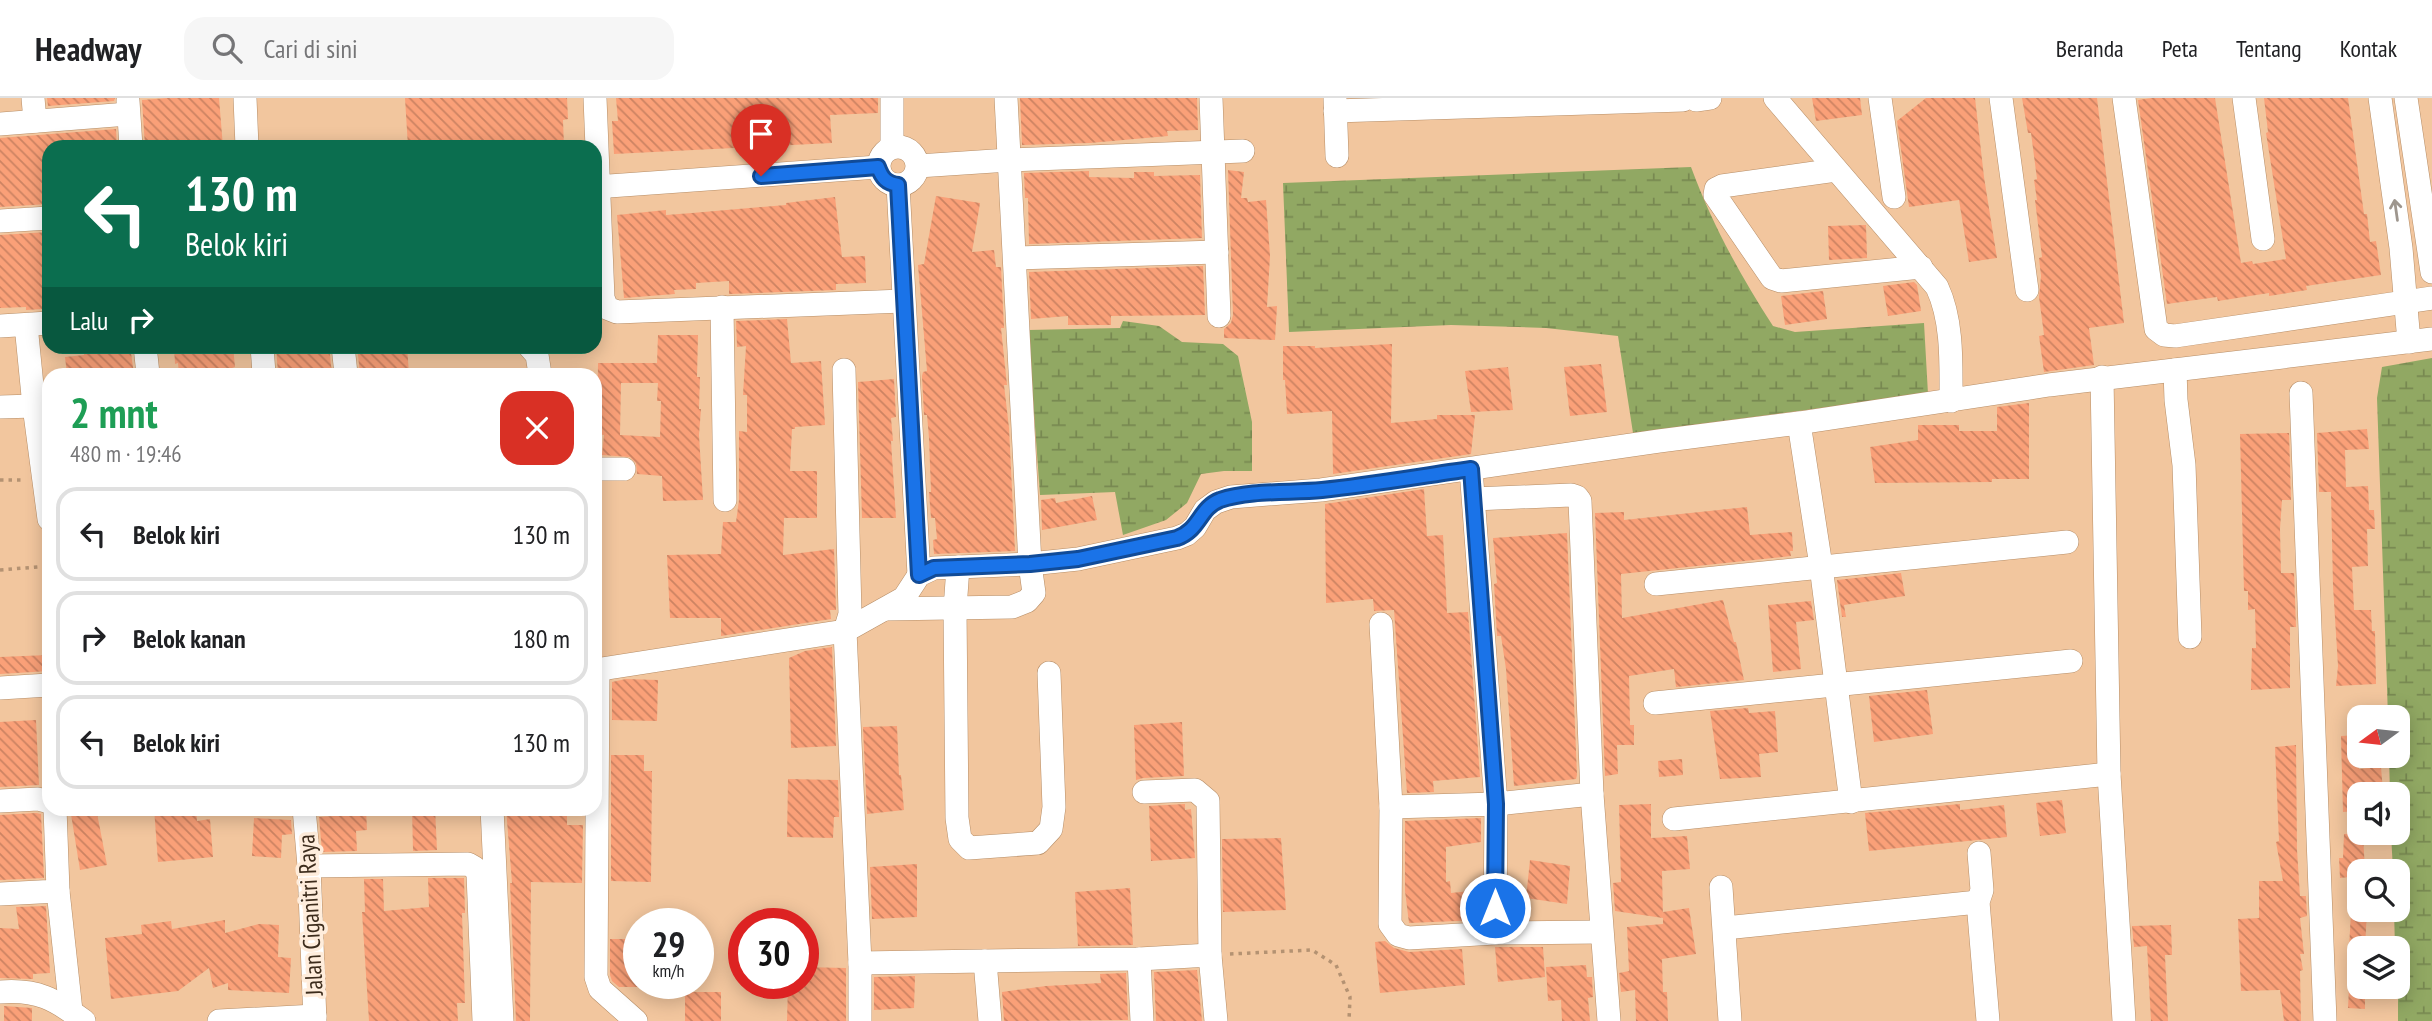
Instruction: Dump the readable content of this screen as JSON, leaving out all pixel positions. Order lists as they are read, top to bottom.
{
  "streets": {
    "street": ["Jalan Ciganitri Raya"]
  },
  "north": "left",
  "page": {
    "header": "Headway",
    "search": "Cari di sini",
    "nav": [
      "Beranda",
      "Peta",
      "Tentang",
      "Kontak"
    ],
    "turn": ["130 m", "Belok kiri"],
    "then": "Lalu",
    "heading": ["2 mnt", "480 m · 19:46"],
    "list": [
      {
        "name": "Belok kiri",
        "value": "130 m"
      },
      {
        "name": "Belok kanan",
        "value": "180 m"
      },
      {
        "name": "Belok kiri",
        "value": "130 m"
      }
    ],
    "speed": "29 km/h",
    "limit": "30"
  }
}
